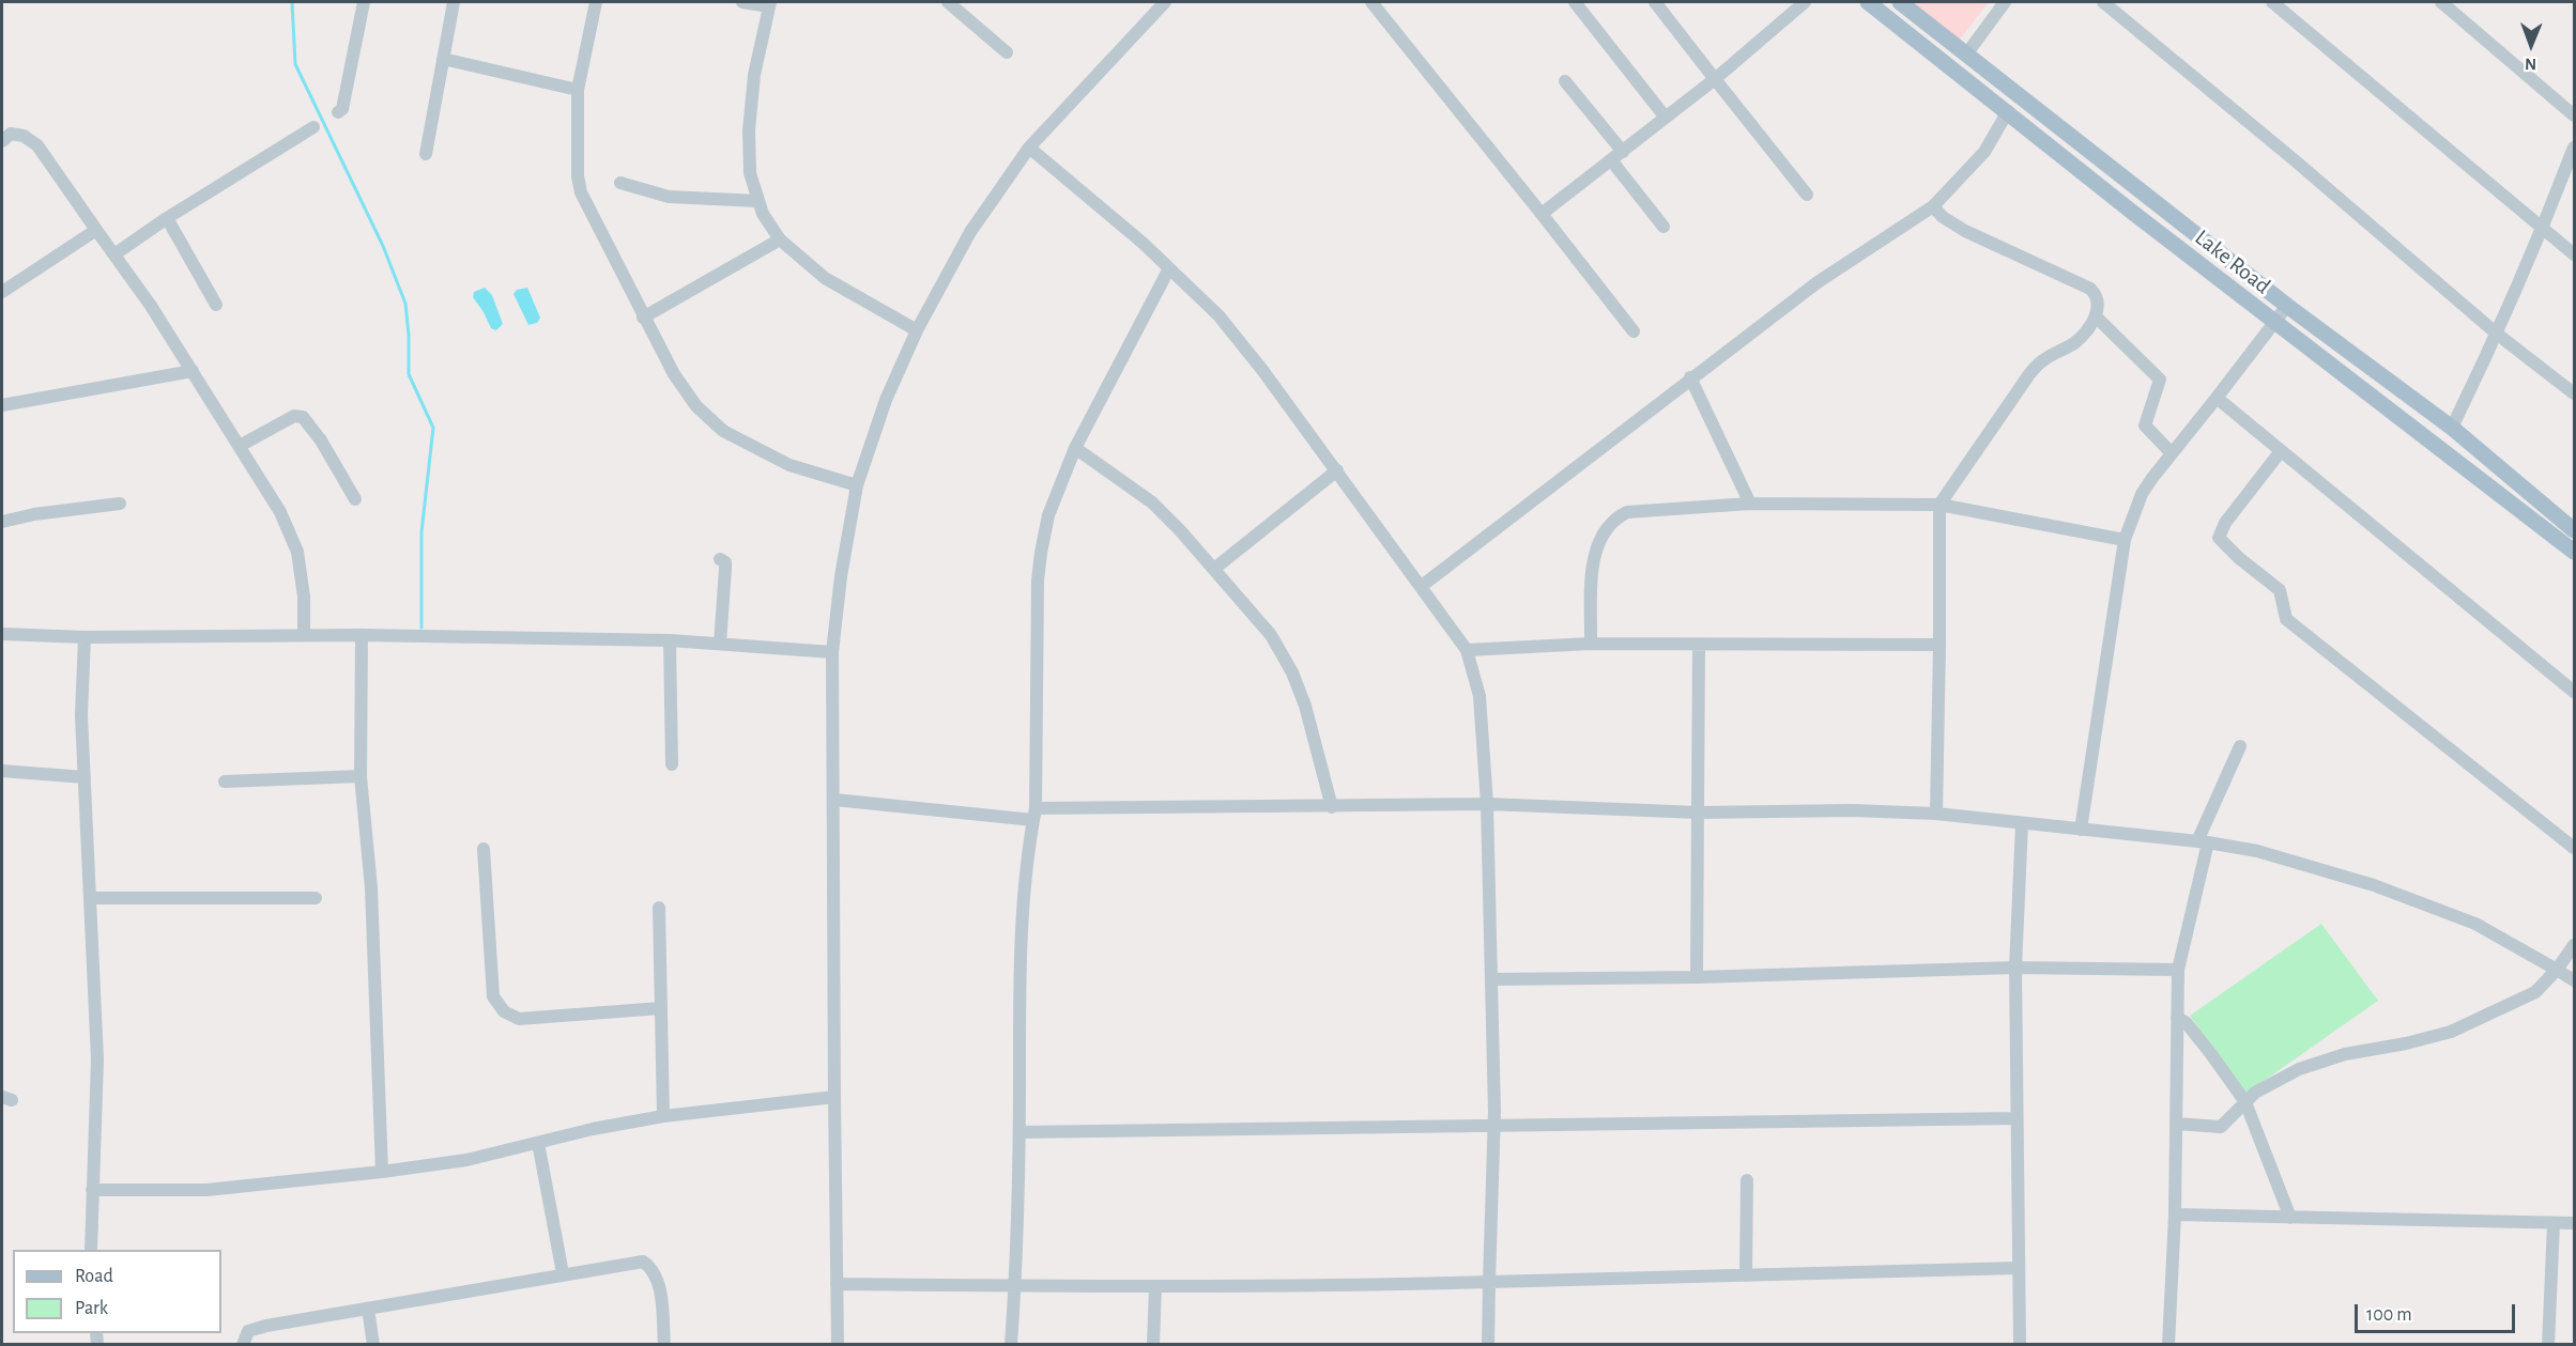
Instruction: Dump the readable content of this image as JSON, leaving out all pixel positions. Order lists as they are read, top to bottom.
{
  "streets": {
    "main road": ["Lake Road"]
  },
  "legend": ["Road", "Park"],
  "scale_bar": "100 m",
  "north": "bottom"
}
